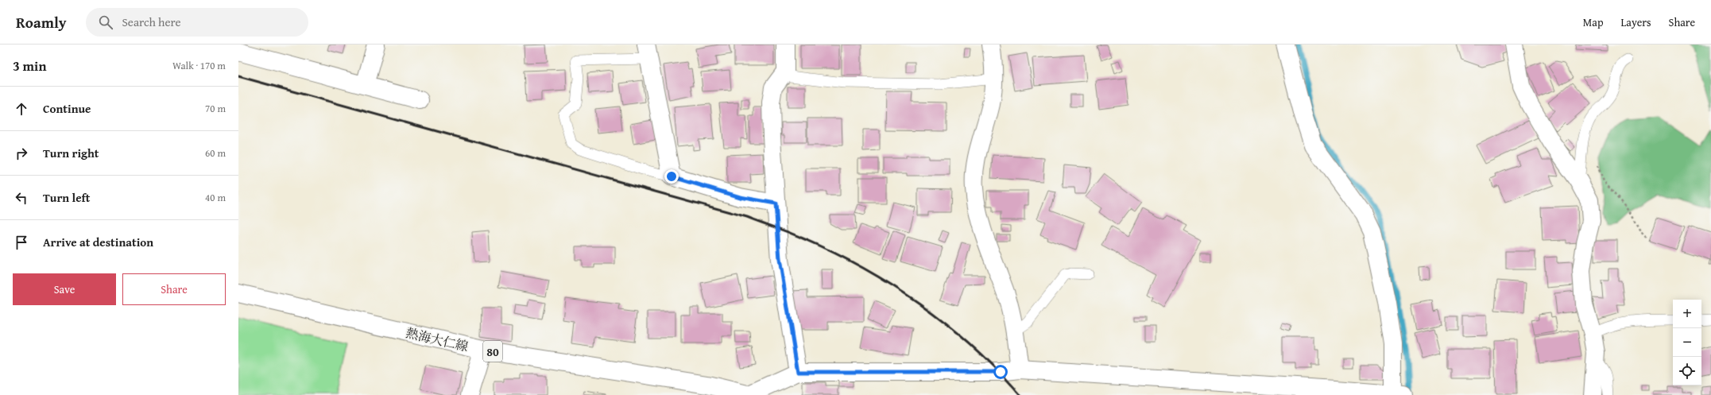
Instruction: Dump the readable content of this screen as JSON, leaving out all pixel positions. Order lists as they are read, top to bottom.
{
  "streets": {
    "street": ["熱海大仁線", "80"]
  },
  "page": {
    "header": "Roamly",
    "search": "Search here",
    "nav": ["Map", "Layers", "Share"],
    "heading": ["3 min", "Walk · 170 m"],
    "list": [
      ["Continue", "70 m"],
      ["Turn right", "60 m"],
      ["Turn left", "40 m"],
      "Arrive at destination"
    ],
    "buttons": ["Save", "Share"],
    "map_buttons": ["+", "−"]
  }
}
